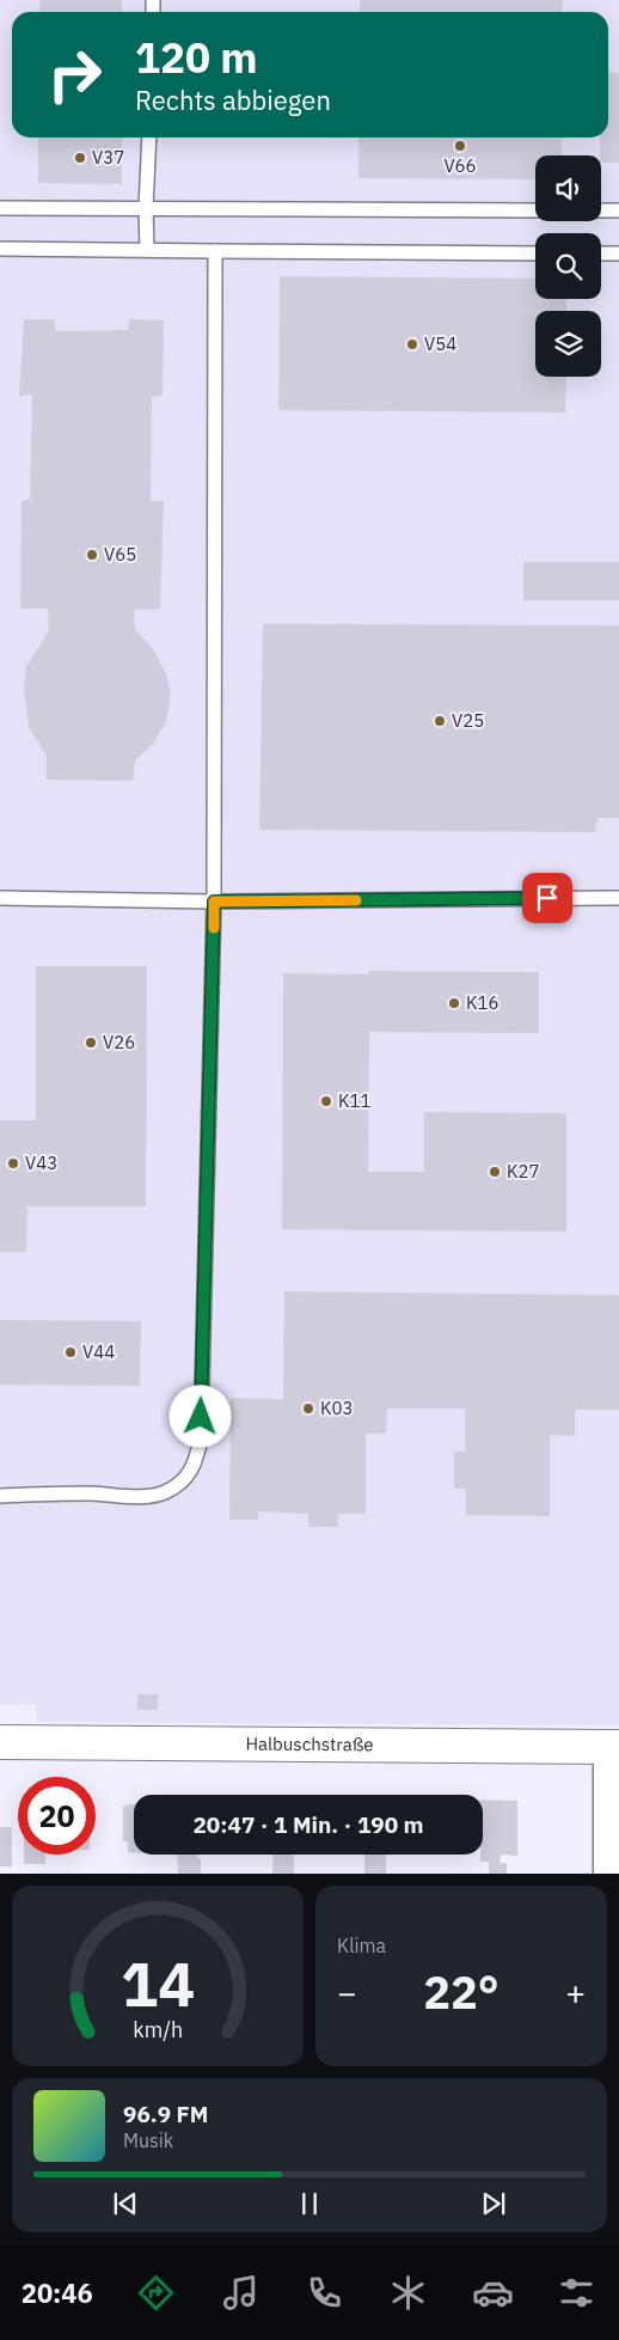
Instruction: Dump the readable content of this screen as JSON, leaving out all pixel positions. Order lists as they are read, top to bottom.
{
  "streets": {
    "street": ["Halbuschstraße"]
  },
  "places": [
    "V66",
    "V37",
    "V54",
    "V65",
    "V25",
    "K16",
    "V26",
    "K11",
    "V43",
    "K27",
    "V44",
    "K03"
  ],
  "page": {
    "turn": ["120 m", "Rechts abbiegen"],
    "limit": "20",
    "trip": "20:47 · 1 Min. · 190 m",
    "tile": "Klima",
    "heat": ["−", "22°", "+"],
    "song": ["96.9 FM", "Musik"],
    "tabs": "20:46",
    "gauge": ["14", "km/h"]
  }
}
